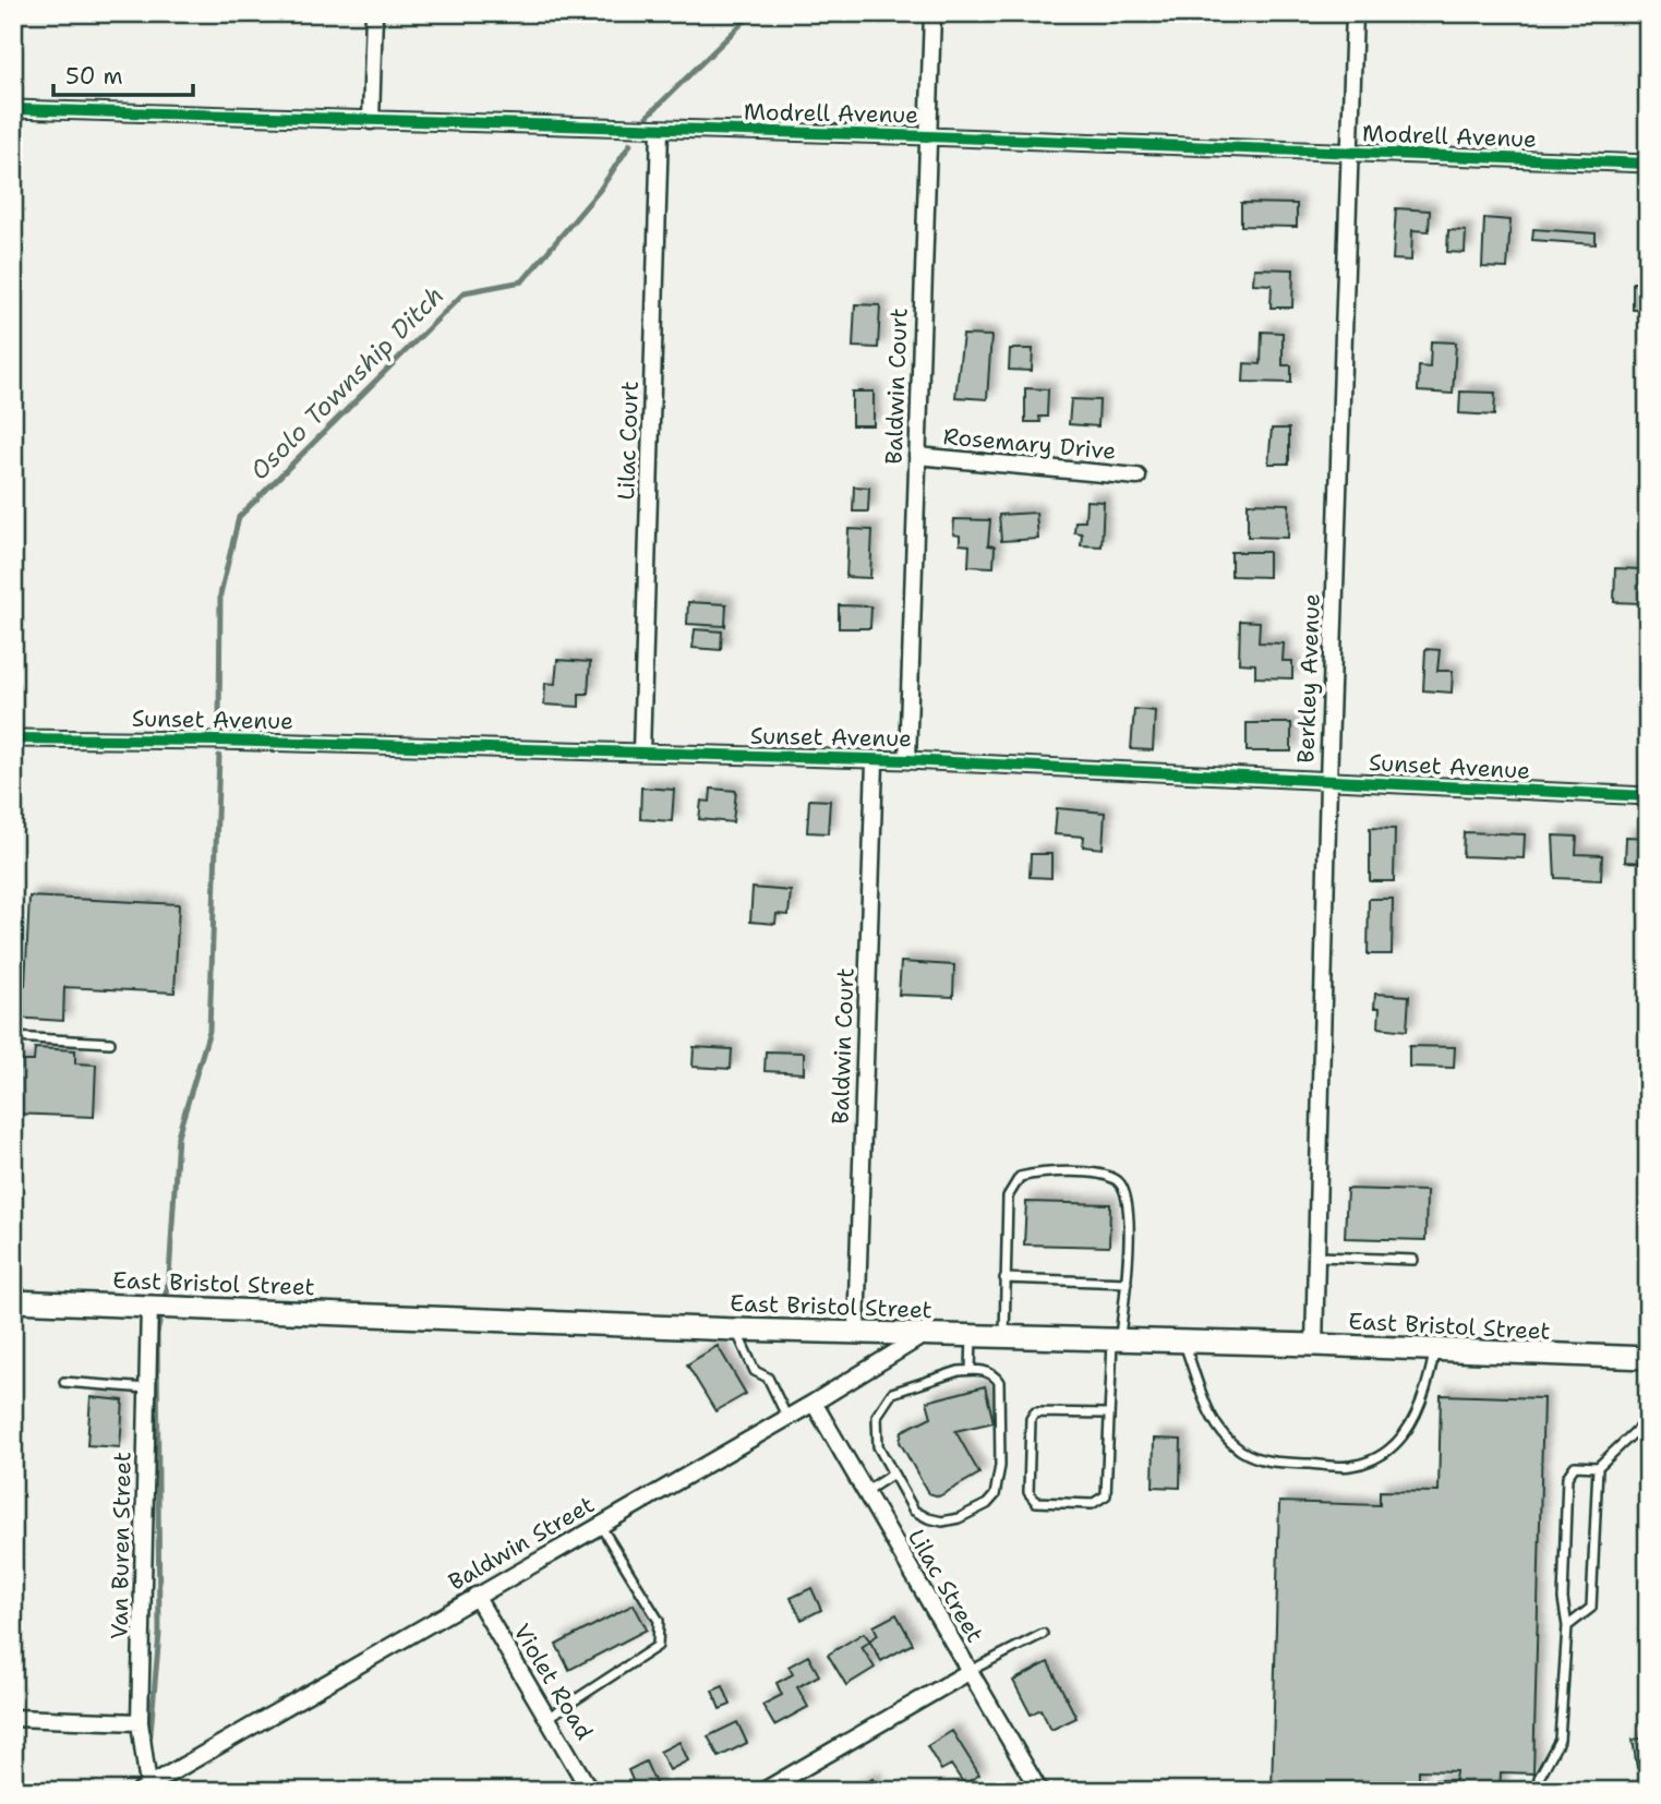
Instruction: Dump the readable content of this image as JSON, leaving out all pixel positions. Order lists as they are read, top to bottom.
{
  "streets": {
    "main road": ["East Bristol Street"],
    "street": [
      "Modrell Avenue",
      "Baldwin Court",
      "Lilac Court",
      "Rosemary Drive",
      "Berkley Avenue",
      "Sunset Avenue",
      "Baldwin Street",
      "Van Buren Street",
      "Lilac Street",
      "Violet Road"
    ]
  },
  "crossings": [
    ["Modrell Avenue", "Baldwin Court"],
    ["Modrell Avenue", "Lilac Court"],
    ["Modrell Avenue", "Berkley Avenue"],
    ["Baldwin Court", "Rosemary Drive"],
    ["Baldwin Court", "Sunset Avenue"],
    ["Baldwin Court", "East Bristol Street"],
    ["Lilac Court", "Sunset Avenue"],
    ["Berkley Avenue", "Sunset Avenue"],
    ["Berkley Avenue", "East Bristol Street"],
    ["East Bristol Street", "Baldwin Street"],
    ["East Bristol Street", "Van Buren Street"],
    ["Baldwin Street", "Van Buren Street"],
    ["Baldwin Street", "Lilac Street"],
    ["Baldwin Street", "Violet Road"]
  ],
  "water": ["Osolo Township Ditch"],
  "scale_bar": "50 m"
}
